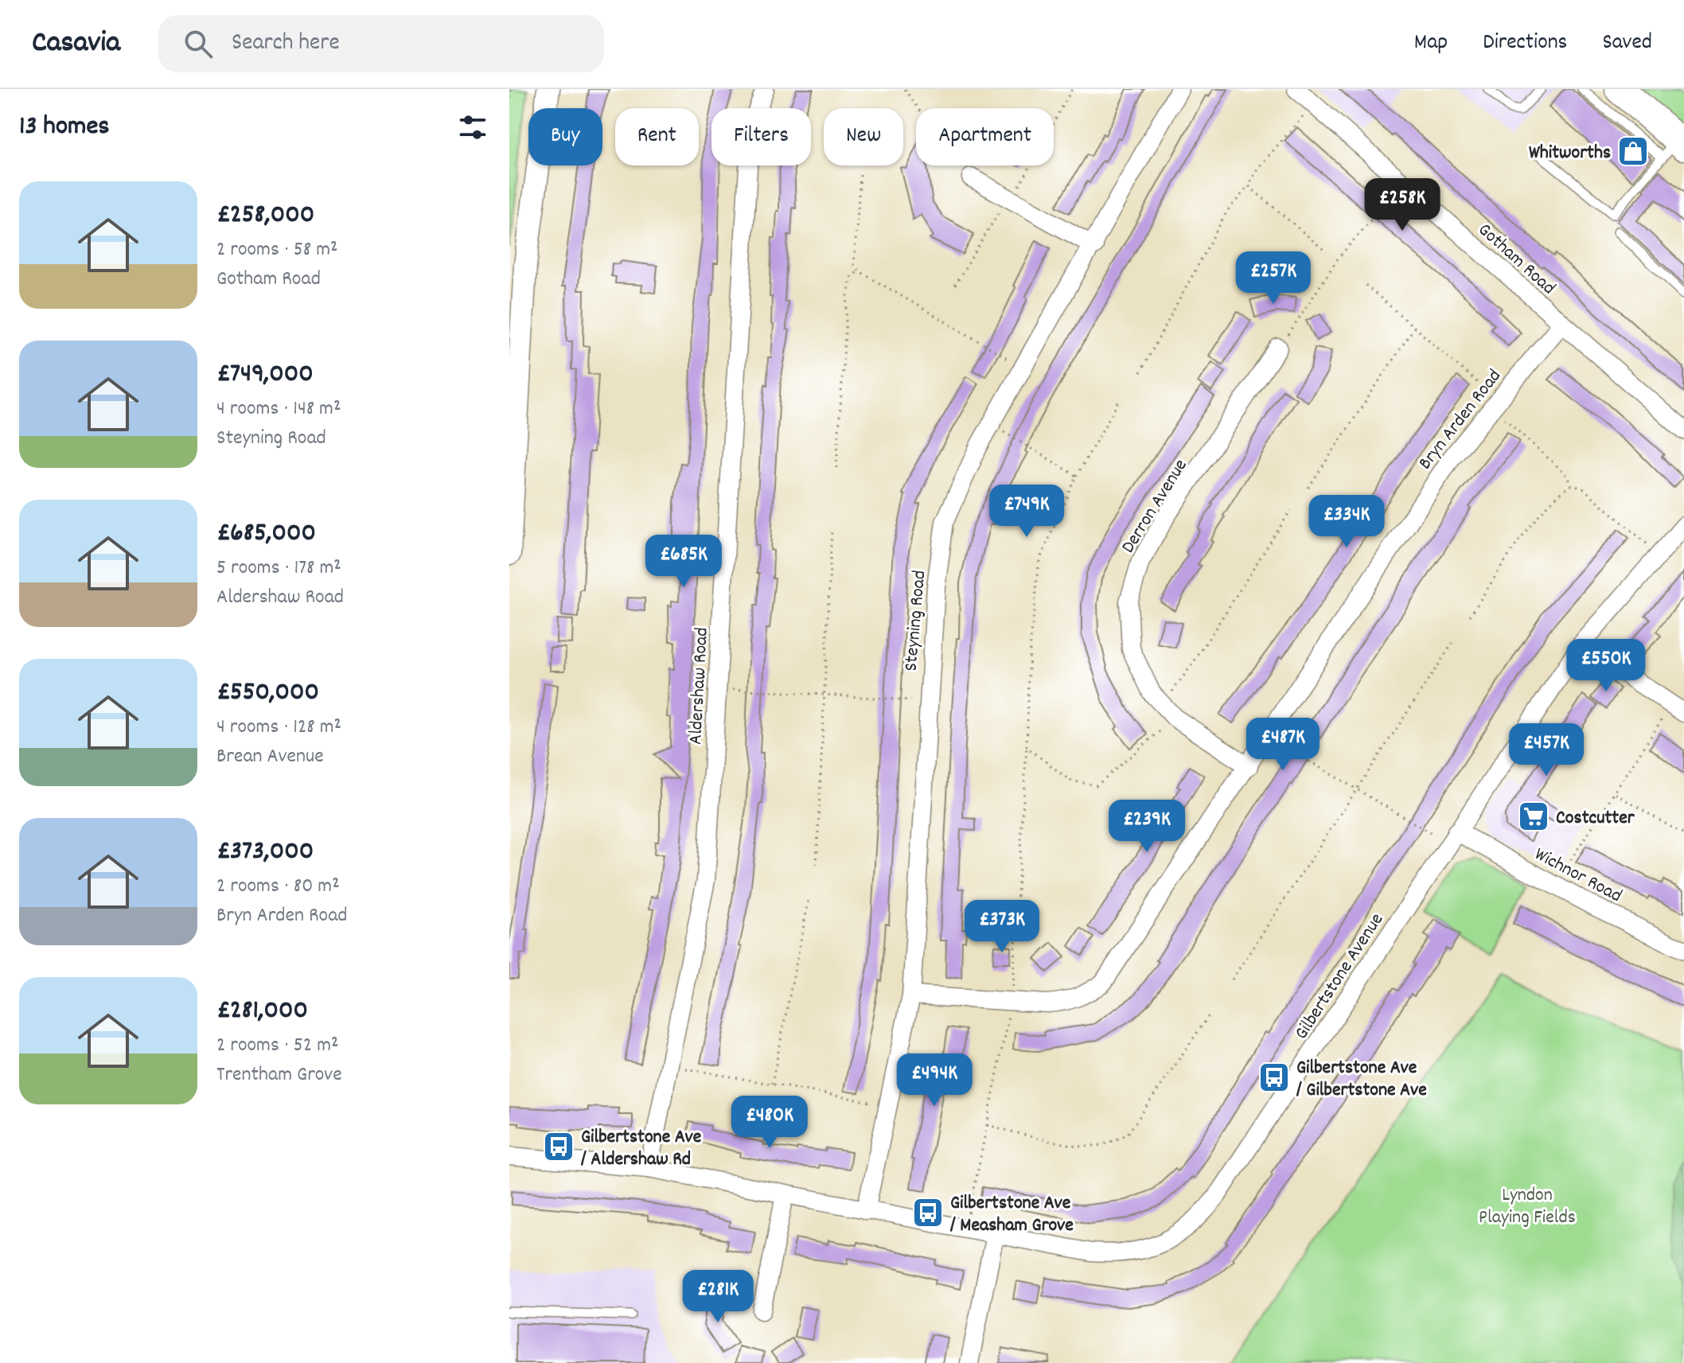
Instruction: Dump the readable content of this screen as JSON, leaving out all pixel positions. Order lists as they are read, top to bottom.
{
  "streets": {
    "street": [
      "Gotham Road",
      "Bryn Arden Road",
      "Derron Avenue",
      "Steyning Road",
      "Aldershaw Road",
      "Wichnor Road",
      "Gilbertstone Avenue"
    ]
  },
  "crossings": [
    ["Gotham Road", "Bryn Arden Road"],
    ["Bryn Arden Road", "Derron Avenue"],
    ["Bryn Arden Road", "Steyning Road"],
    ["Steyning Road", "Gilbertstone Avenue"],
    ["Aldershaw Road", "Gilbertstone Avenue"],
    ["Wichnor Road", "Gilbertstone Avenue"]
  ],
  "parks": ["Lyndon Playing Fields"],
  "places": {
    "shop": ["Whitworths"],
    "supermarket": ["Costcutter"],
    "bus stop": ["Gilbertstone Ave / Gilbertstone Ave", "Gilbertstone Ave / Aldershaw Rd", "Gilbertstone Ave / Measham Grove"]
  },
  "page": {
    "header": "Casavia",
    "search": "Search here",
    "nav": ["Map", "Directions", "Saved"],
    "heading": "13 homes",
    "chip": [
      "Buy",
      "Rent",
      "Filters",
      "New",
      "Apartment"
    ],
    "list": [
      {
        "name": "£258,000",
        "note": "2 rooms · 58 m² · Gotham Road"
      },
      {
        "name": "£749,000",
        "note": "4 rooms · 148 m² · Steyning Road"
      },
      {
        "name": "£685,000",
        "note": "5 rooms · 178 m² · Aldershaw Road"
      },
      {
        "name": "£550,000",
        "note": "4 rooms · 128 m² · Brean Avenue"
      },
      {
        "name": "£373,000",
        "note": "2 rooms · 80 m² · Bryn Arden Road"
      },
      {
        "name": "£281,000",
        "note": "2 rooms · 52 m² · Trentham Grove"
      }
    ],
    "price": [
      "£258K",
      "£257K",
      "£749K",
      "£334K",
      "£685K",
      "£550K",
      "£487K",
      "£457K",
      "£239K",
      "£373K",
      "£494K",
      "£480K",
      "£281K"
    ]
  }
}
